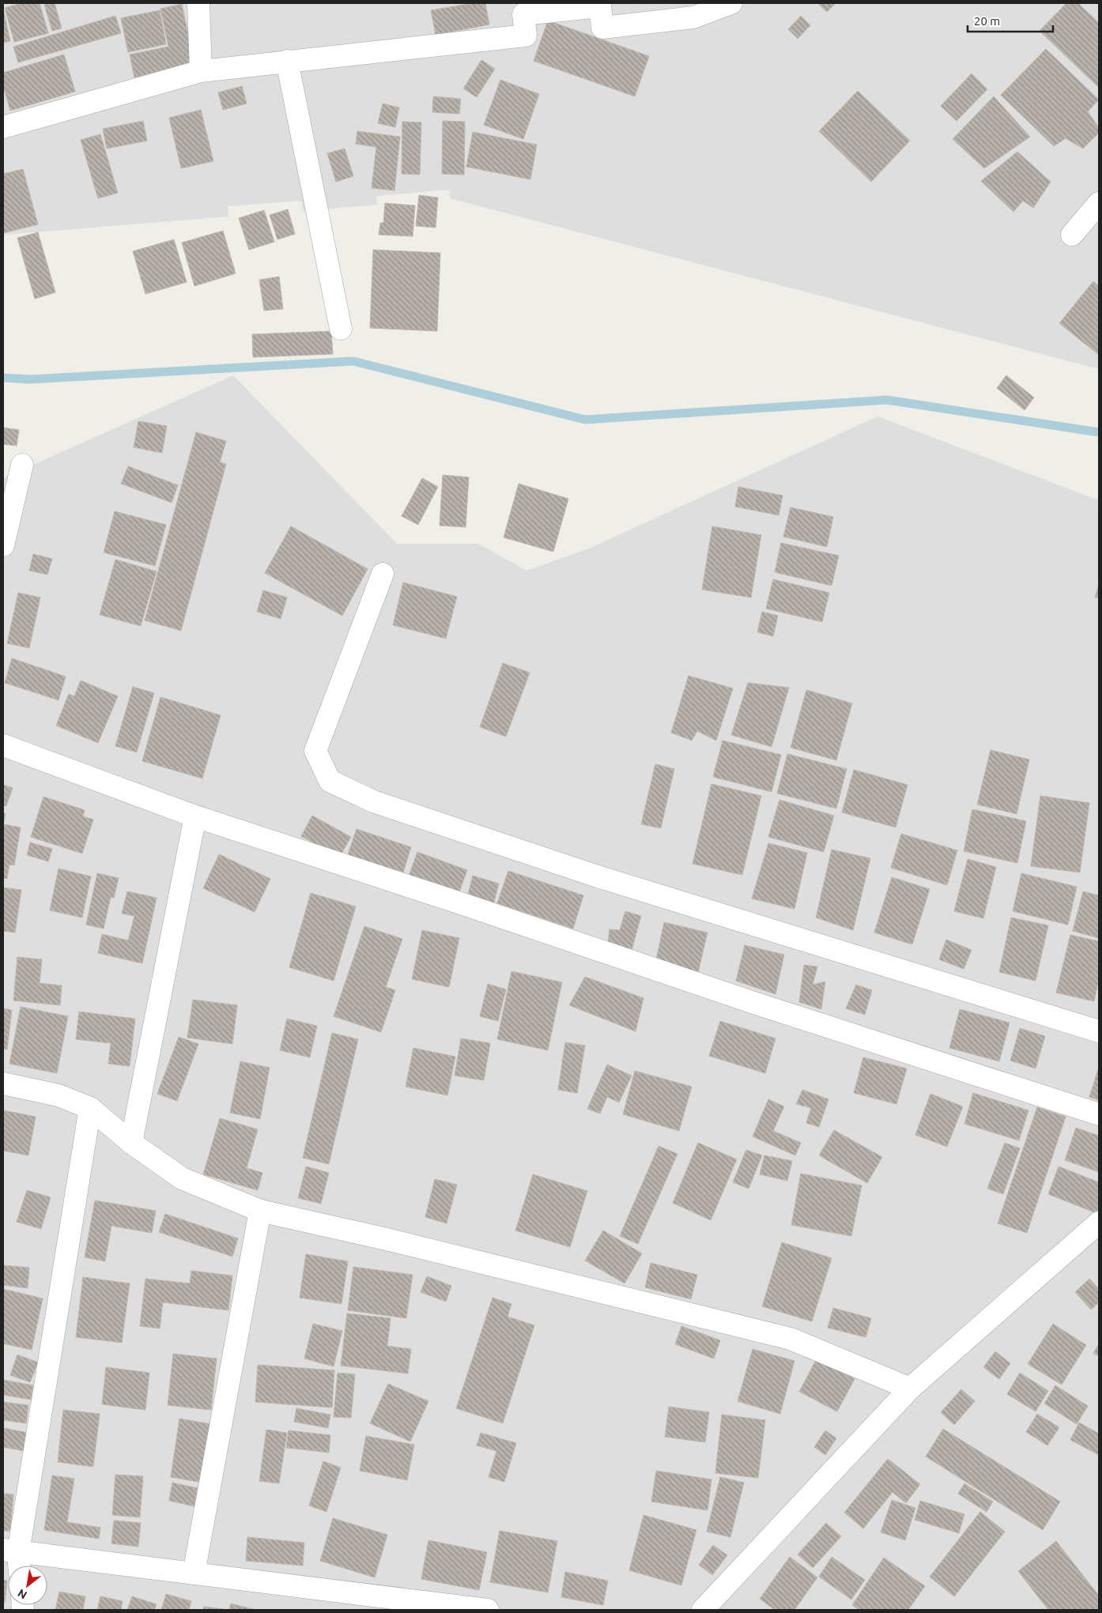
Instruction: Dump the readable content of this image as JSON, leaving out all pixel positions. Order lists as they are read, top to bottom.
{
  "scale_bar": "20 m",
  "north": "bottom left"
}
